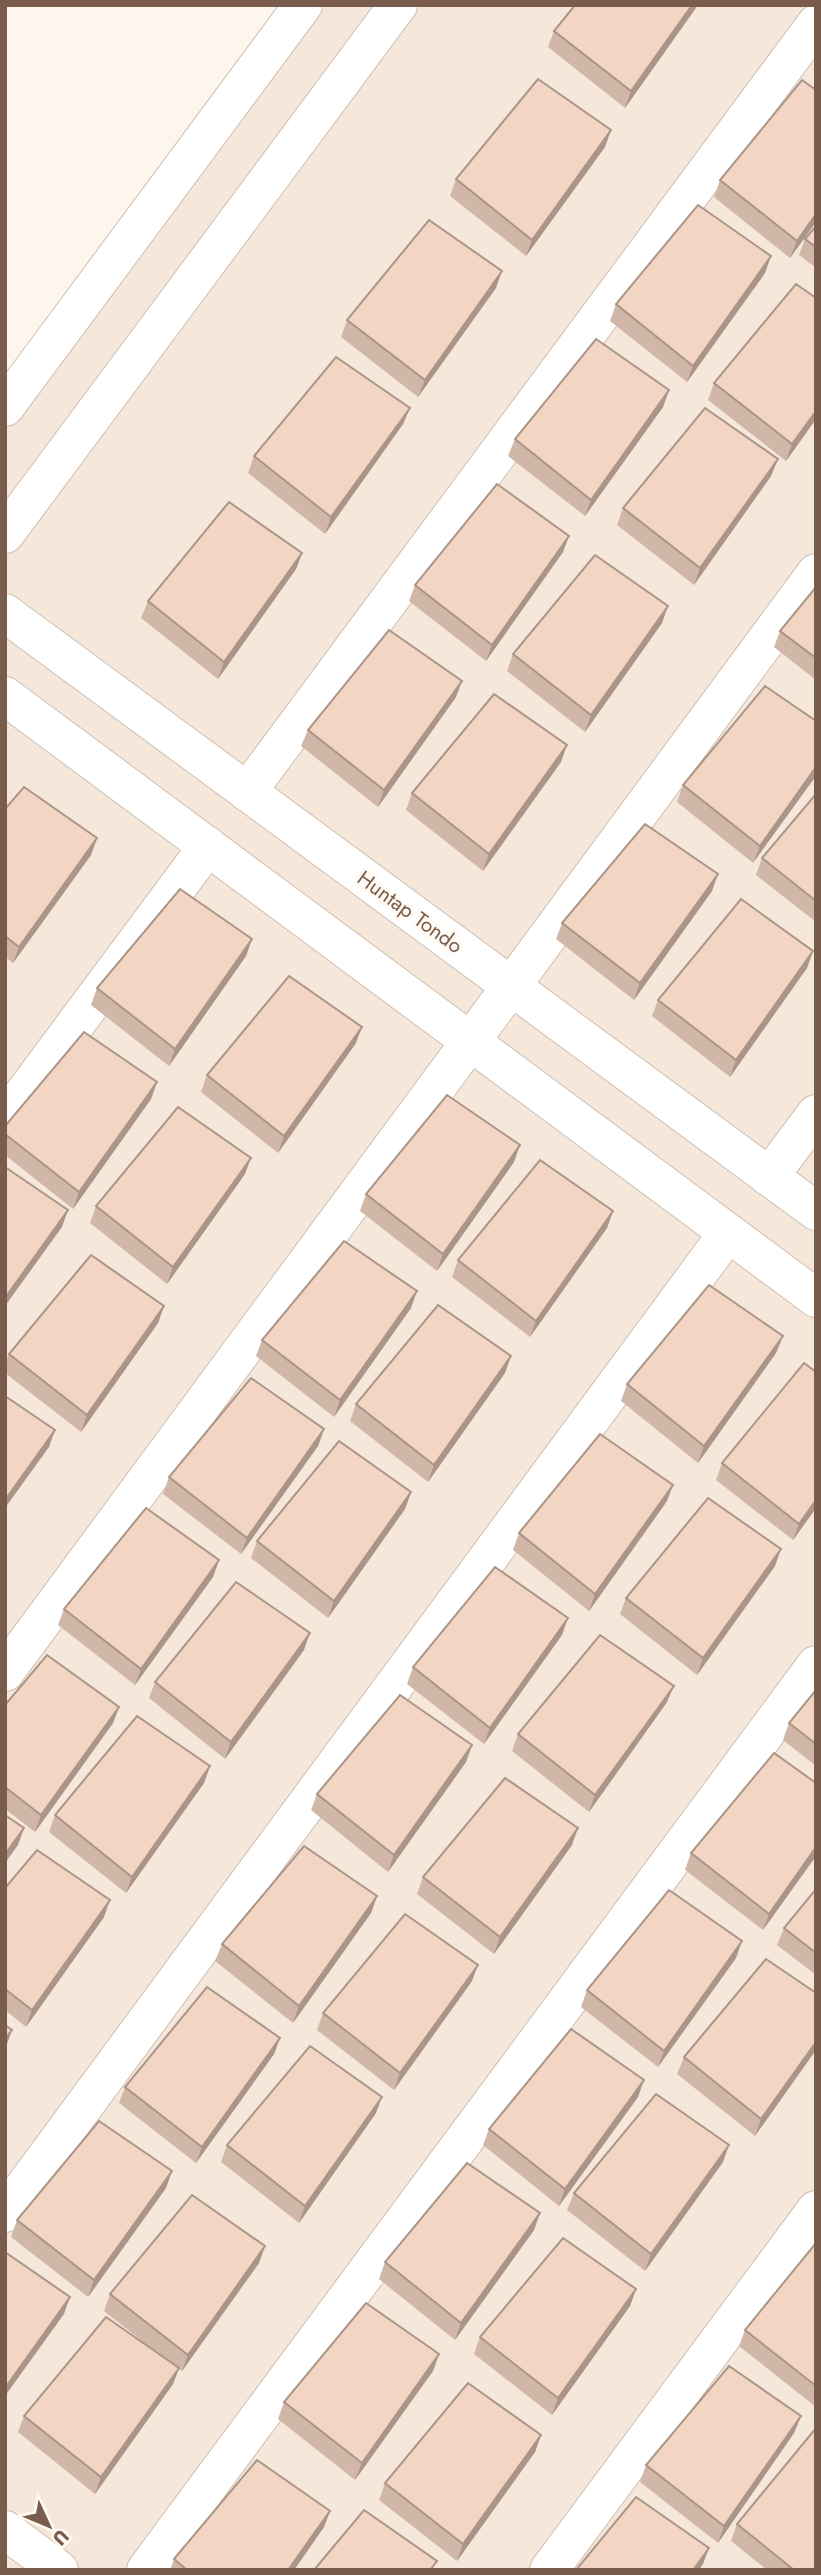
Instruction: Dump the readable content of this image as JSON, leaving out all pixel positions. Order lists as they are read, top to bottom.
{
  "streets": {
    "street": ["Huntap Tondo"]
  },
  "north": "bottom right"
}
